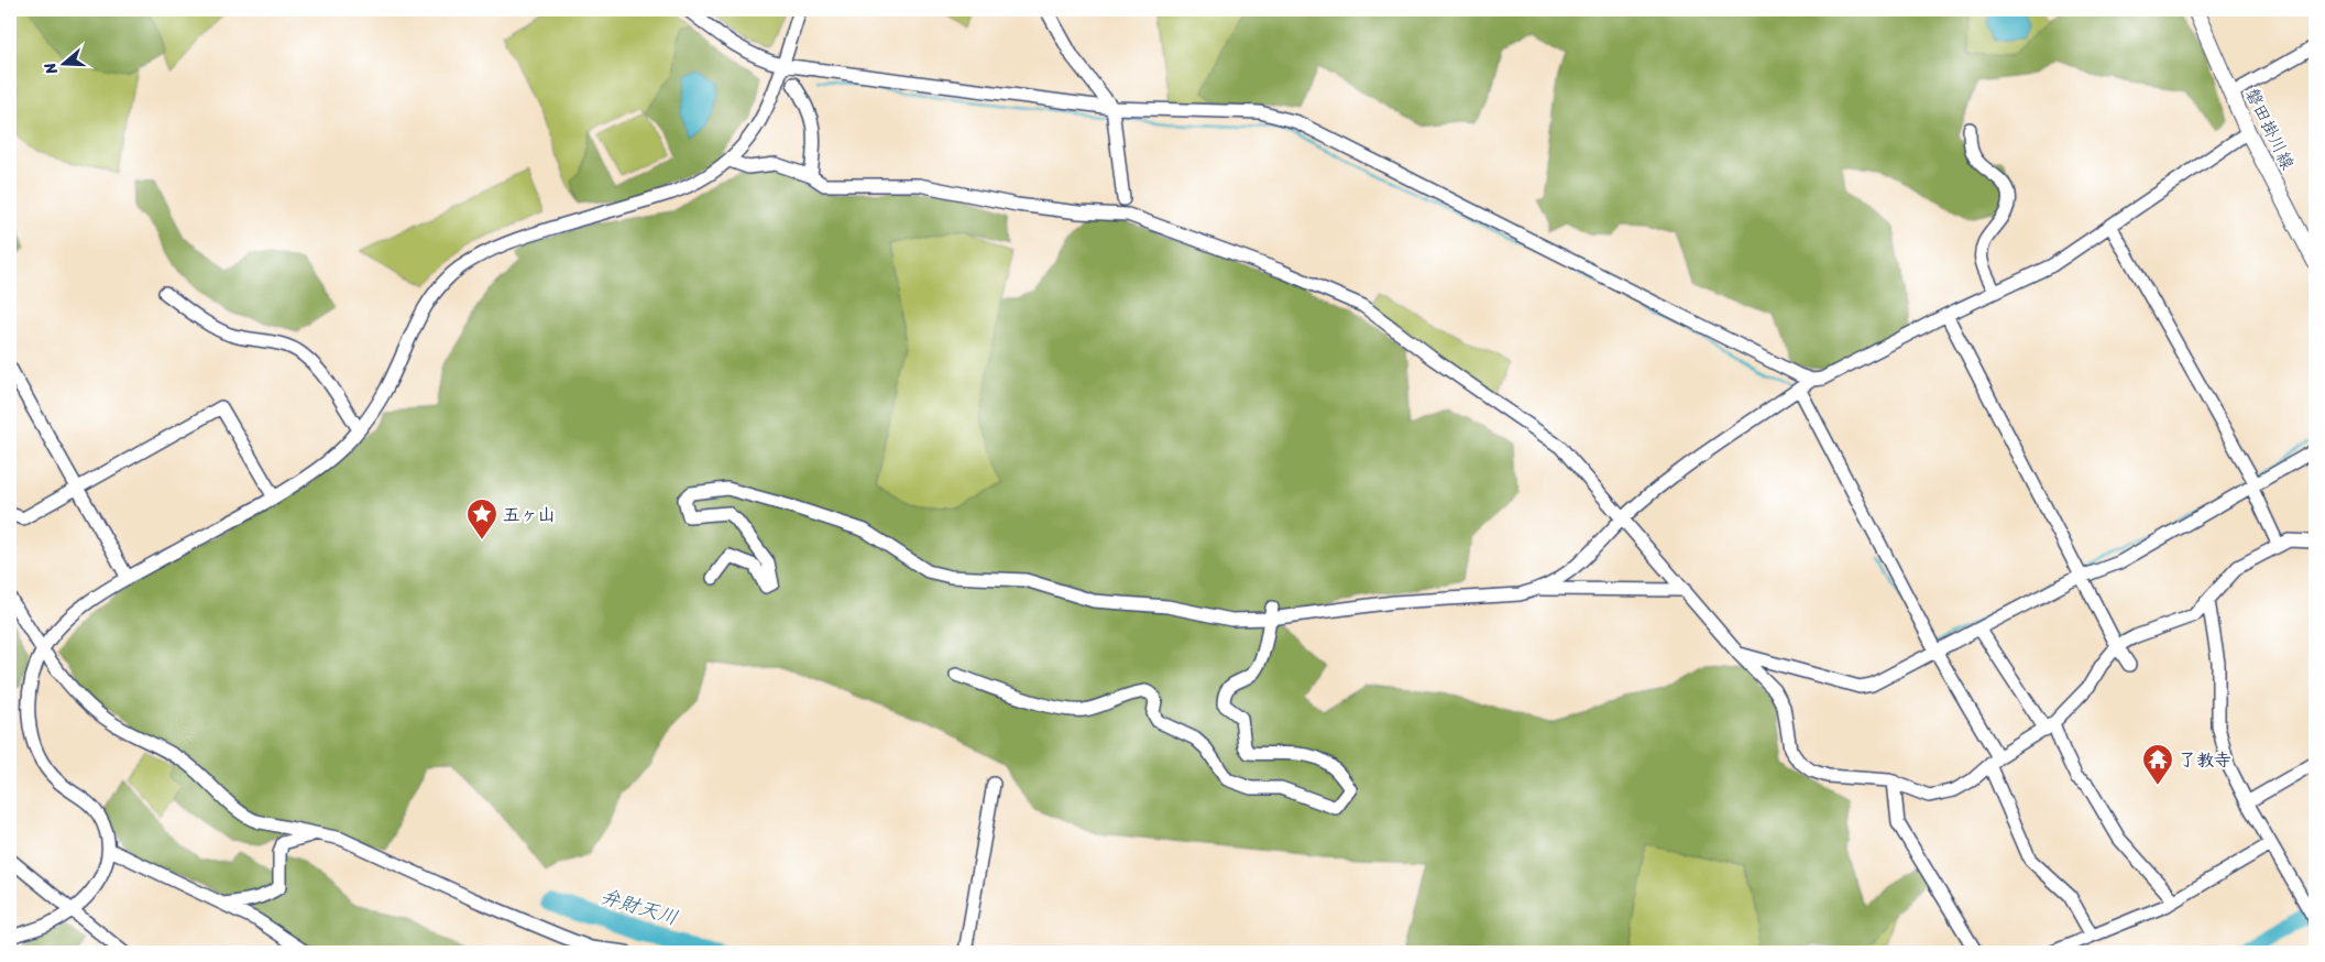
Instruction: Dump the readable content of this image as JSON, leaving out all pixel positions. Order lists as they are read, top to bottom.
{
  "streets": {
    "main road": ["磐田掛川線"]
  },
  "water": ["弁財天川"],
  "places": {
    "place": ["五ヶ山"],
    "temple": ["了教寺"]
  },
  "north": "left"
}
